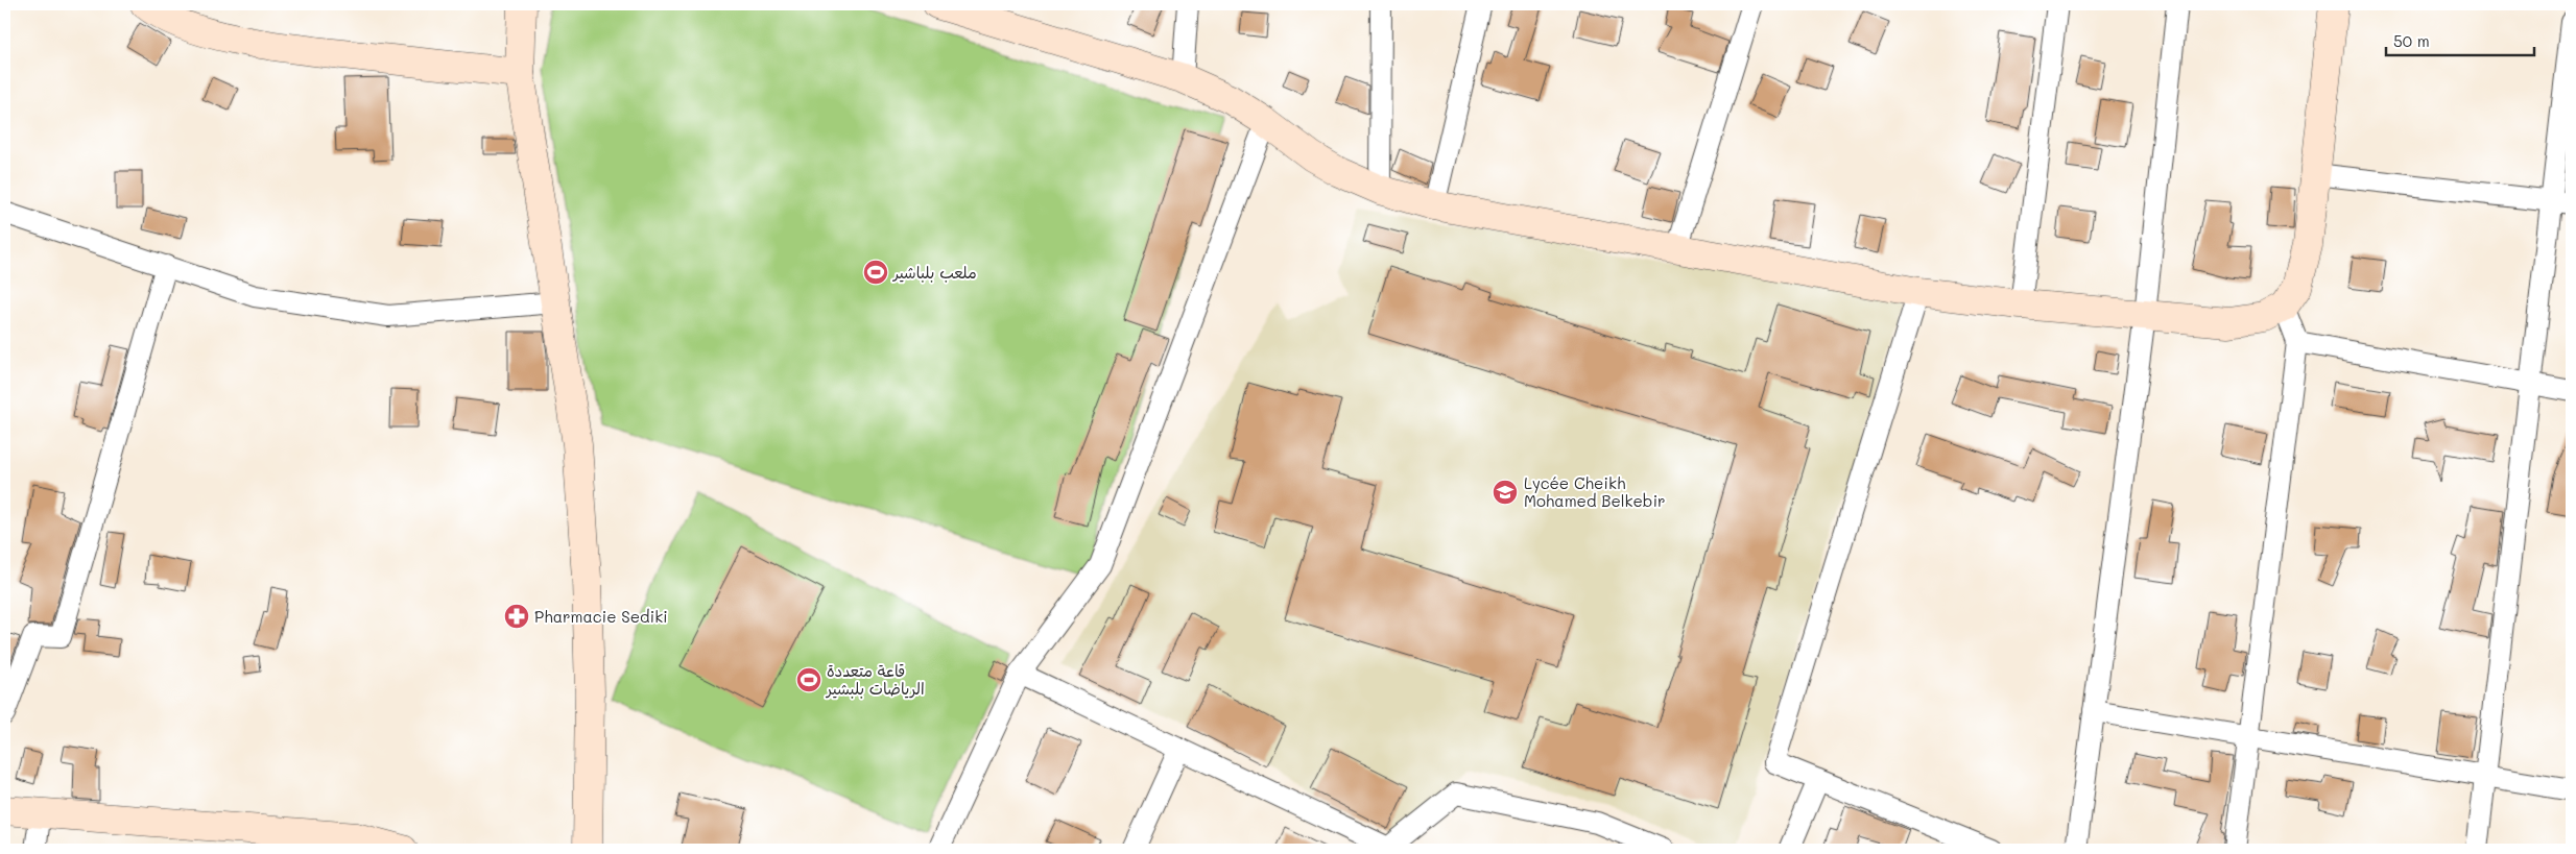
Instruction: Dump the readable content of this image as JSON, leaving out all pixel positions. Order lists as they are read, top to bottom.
{
  "places": {
    "sports": ["ملعب بلباشير", "قاعة متعددة الرياضات بلبشير"],
    "school or university": ["Lycée Cheikh Mohamed Belkebir"],
    "pharmacy": ["Pharmacie Sediki"]
  },
  "scale_bar": "50 m"
}
